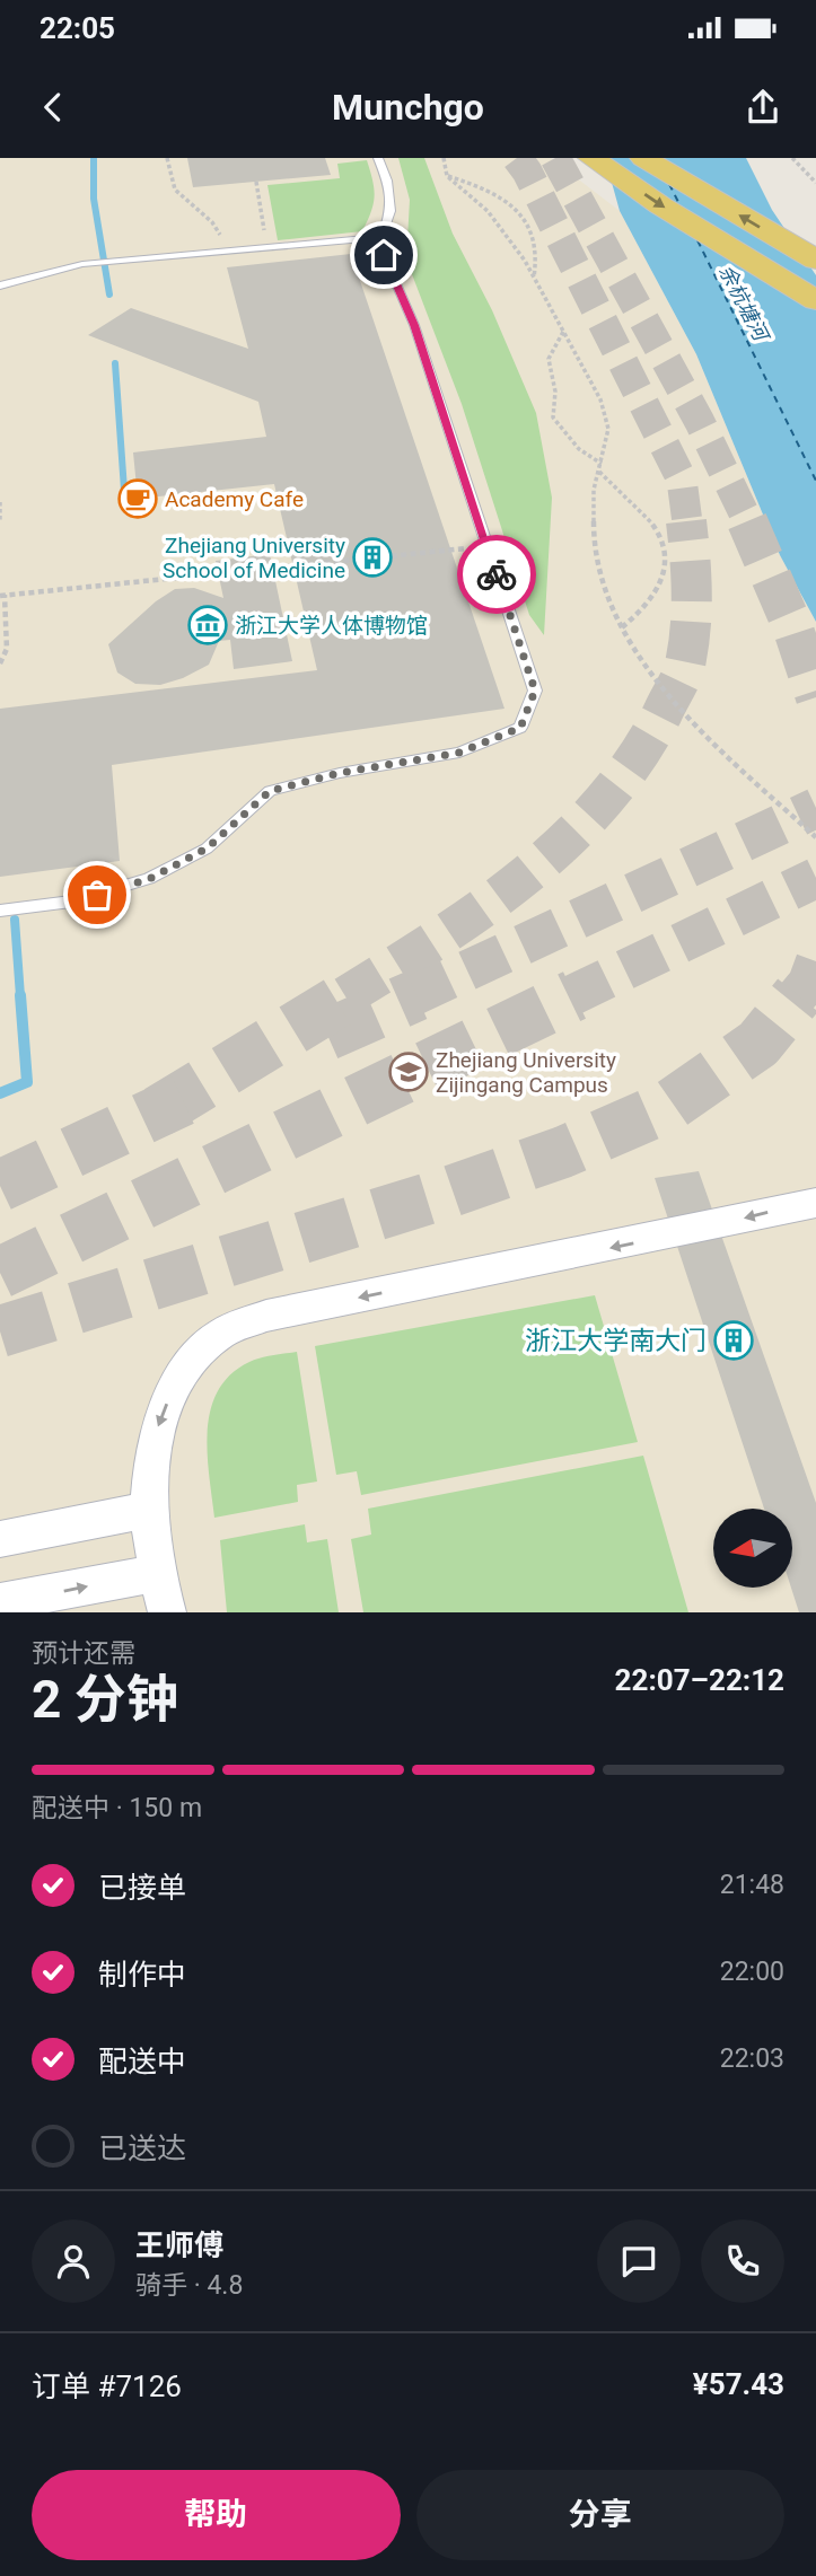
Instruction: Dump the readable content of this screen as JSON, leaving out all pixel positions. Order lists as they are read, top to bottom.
{
  "water": ["余杭塘河"],
  "places": {
    "cafe": ["Academy Cafe"],
    "building": ["Zhejiang University School of Medicine", "浙江大学南大门"],
    "museum": ["浙江大学人体博物馆"],
    "school or university": ["Zhejiang University Zijingang Campus"]
  },
  "north": "left",
  "page": {
    "status": "22:05",
    "header": "Munchgo",
    "heading": ["2 分钟", "预计还需", "22:07–22:12"],
    "panel": [
      "王师傅",
      "骑手 · 4.8",
      "订单 #7126",
      "¥57.43"
    ],
    "bar": "配送中 · 150 m",
    "list": [
      ["已接单", "21:48"],
      ["制作中", "22:00"],
      ["配送中", "22:03"],
      "已送达"
    ],
    "buttons": ["帮助", "分享"]
  }
}
